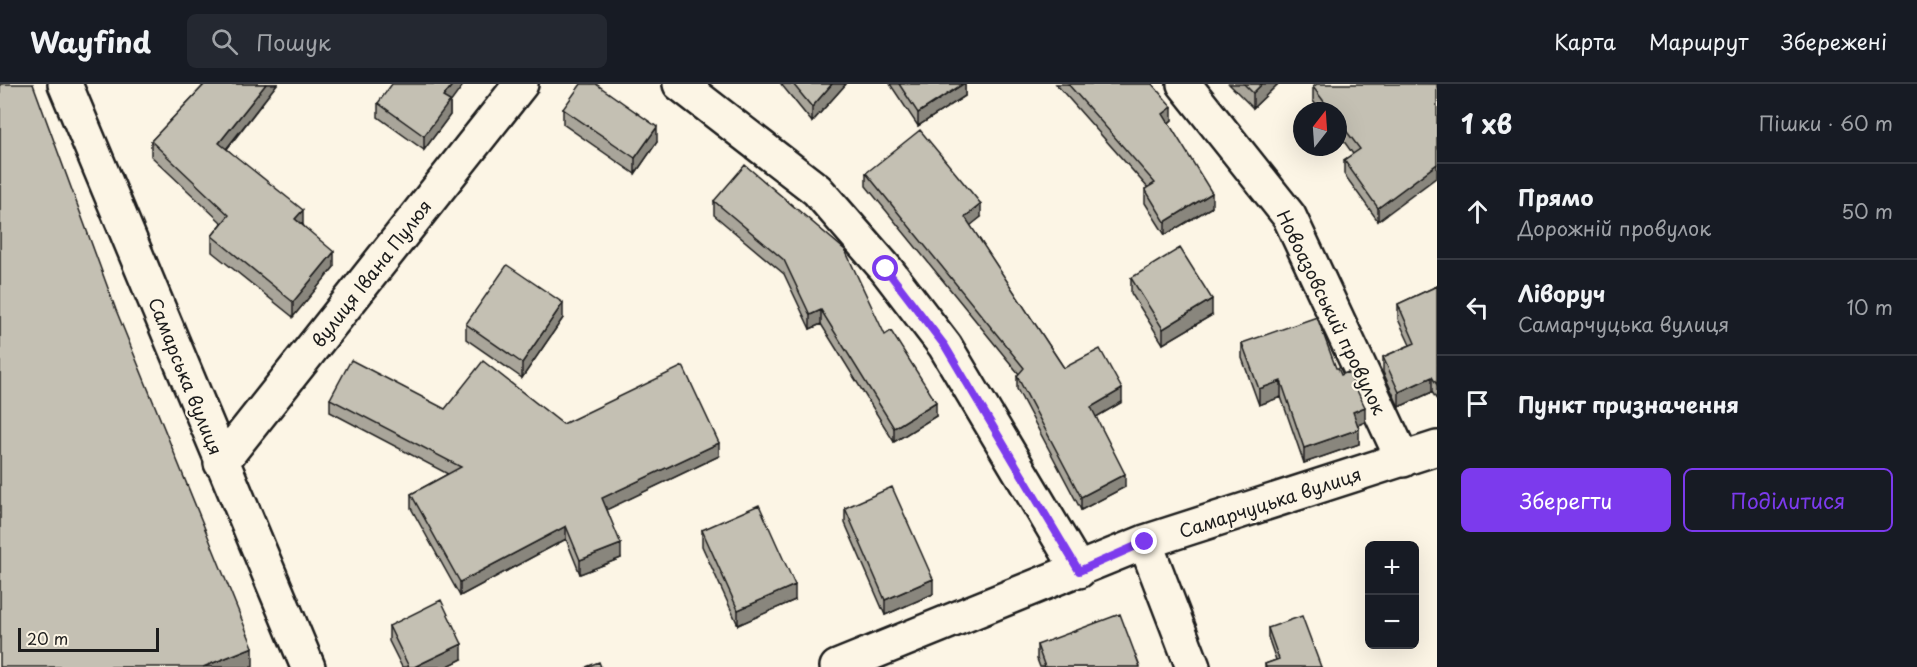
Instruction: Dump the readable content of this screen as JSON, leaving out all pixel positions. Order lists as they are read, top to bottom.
{
  "streets": {
    "street": [
      "вулиця Івана Пулюя",
      "Новоазовський провулок",
      "Самарська вулиця",
      "Самарчуцька вулиця"
    ]
  },
  "crossings": [
    ["вулиця Івана Пулюя", "Самарська вулиця"],
    ["Новоазовський провулок", "Самарчуцька вулиця"]
  ],
  "scale_bar": "20 m",
  "north": "top",
  "page": {
    "header": "Wayfind",
    "search": "Пошук",
    "nav": ["Карта", "Маршрут", "Збережені"],
    "heading": ["1 хв", "Пішки · 60 m"],
    "list": [
      ["Прямо", "Дорожній провулок", "50 m"],
      ["Ліворуч", "Самарчуцька вулиця", "10 m"],
      "Пункт призначення"
    ],
    "buttons": ["Зберегти", "Поділитися"],
    "map_buttons": ["+", "−"],
    "scale": "20 m"
  }
}
